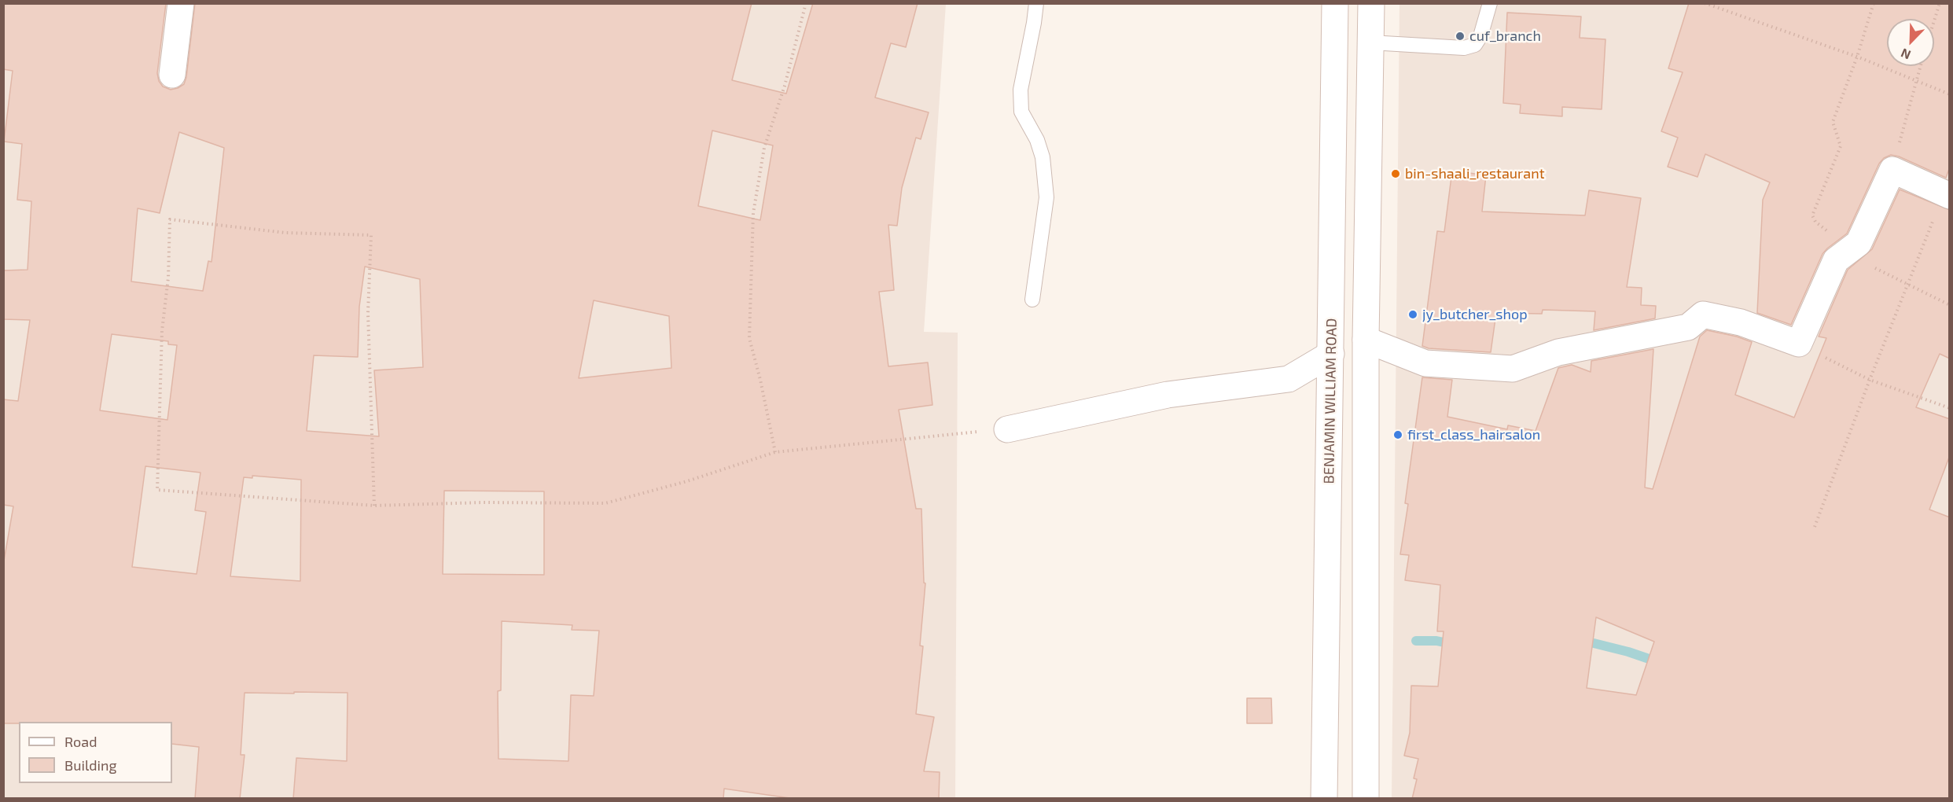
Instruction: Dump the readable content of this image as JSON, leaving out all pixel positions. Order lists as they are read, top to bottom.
{
  "streets": {
    "main road": ["BENJAMIN WILLIAM ROAD"]
  },
  "places": [
    "cuf_branch",
    "bin-shaali_restaurant",
    "jy_butcher_shop",
    "first_class_hairsalon"
  ],
  "legend": ["Road", "Building"],
  "north": "bottom left"
}
